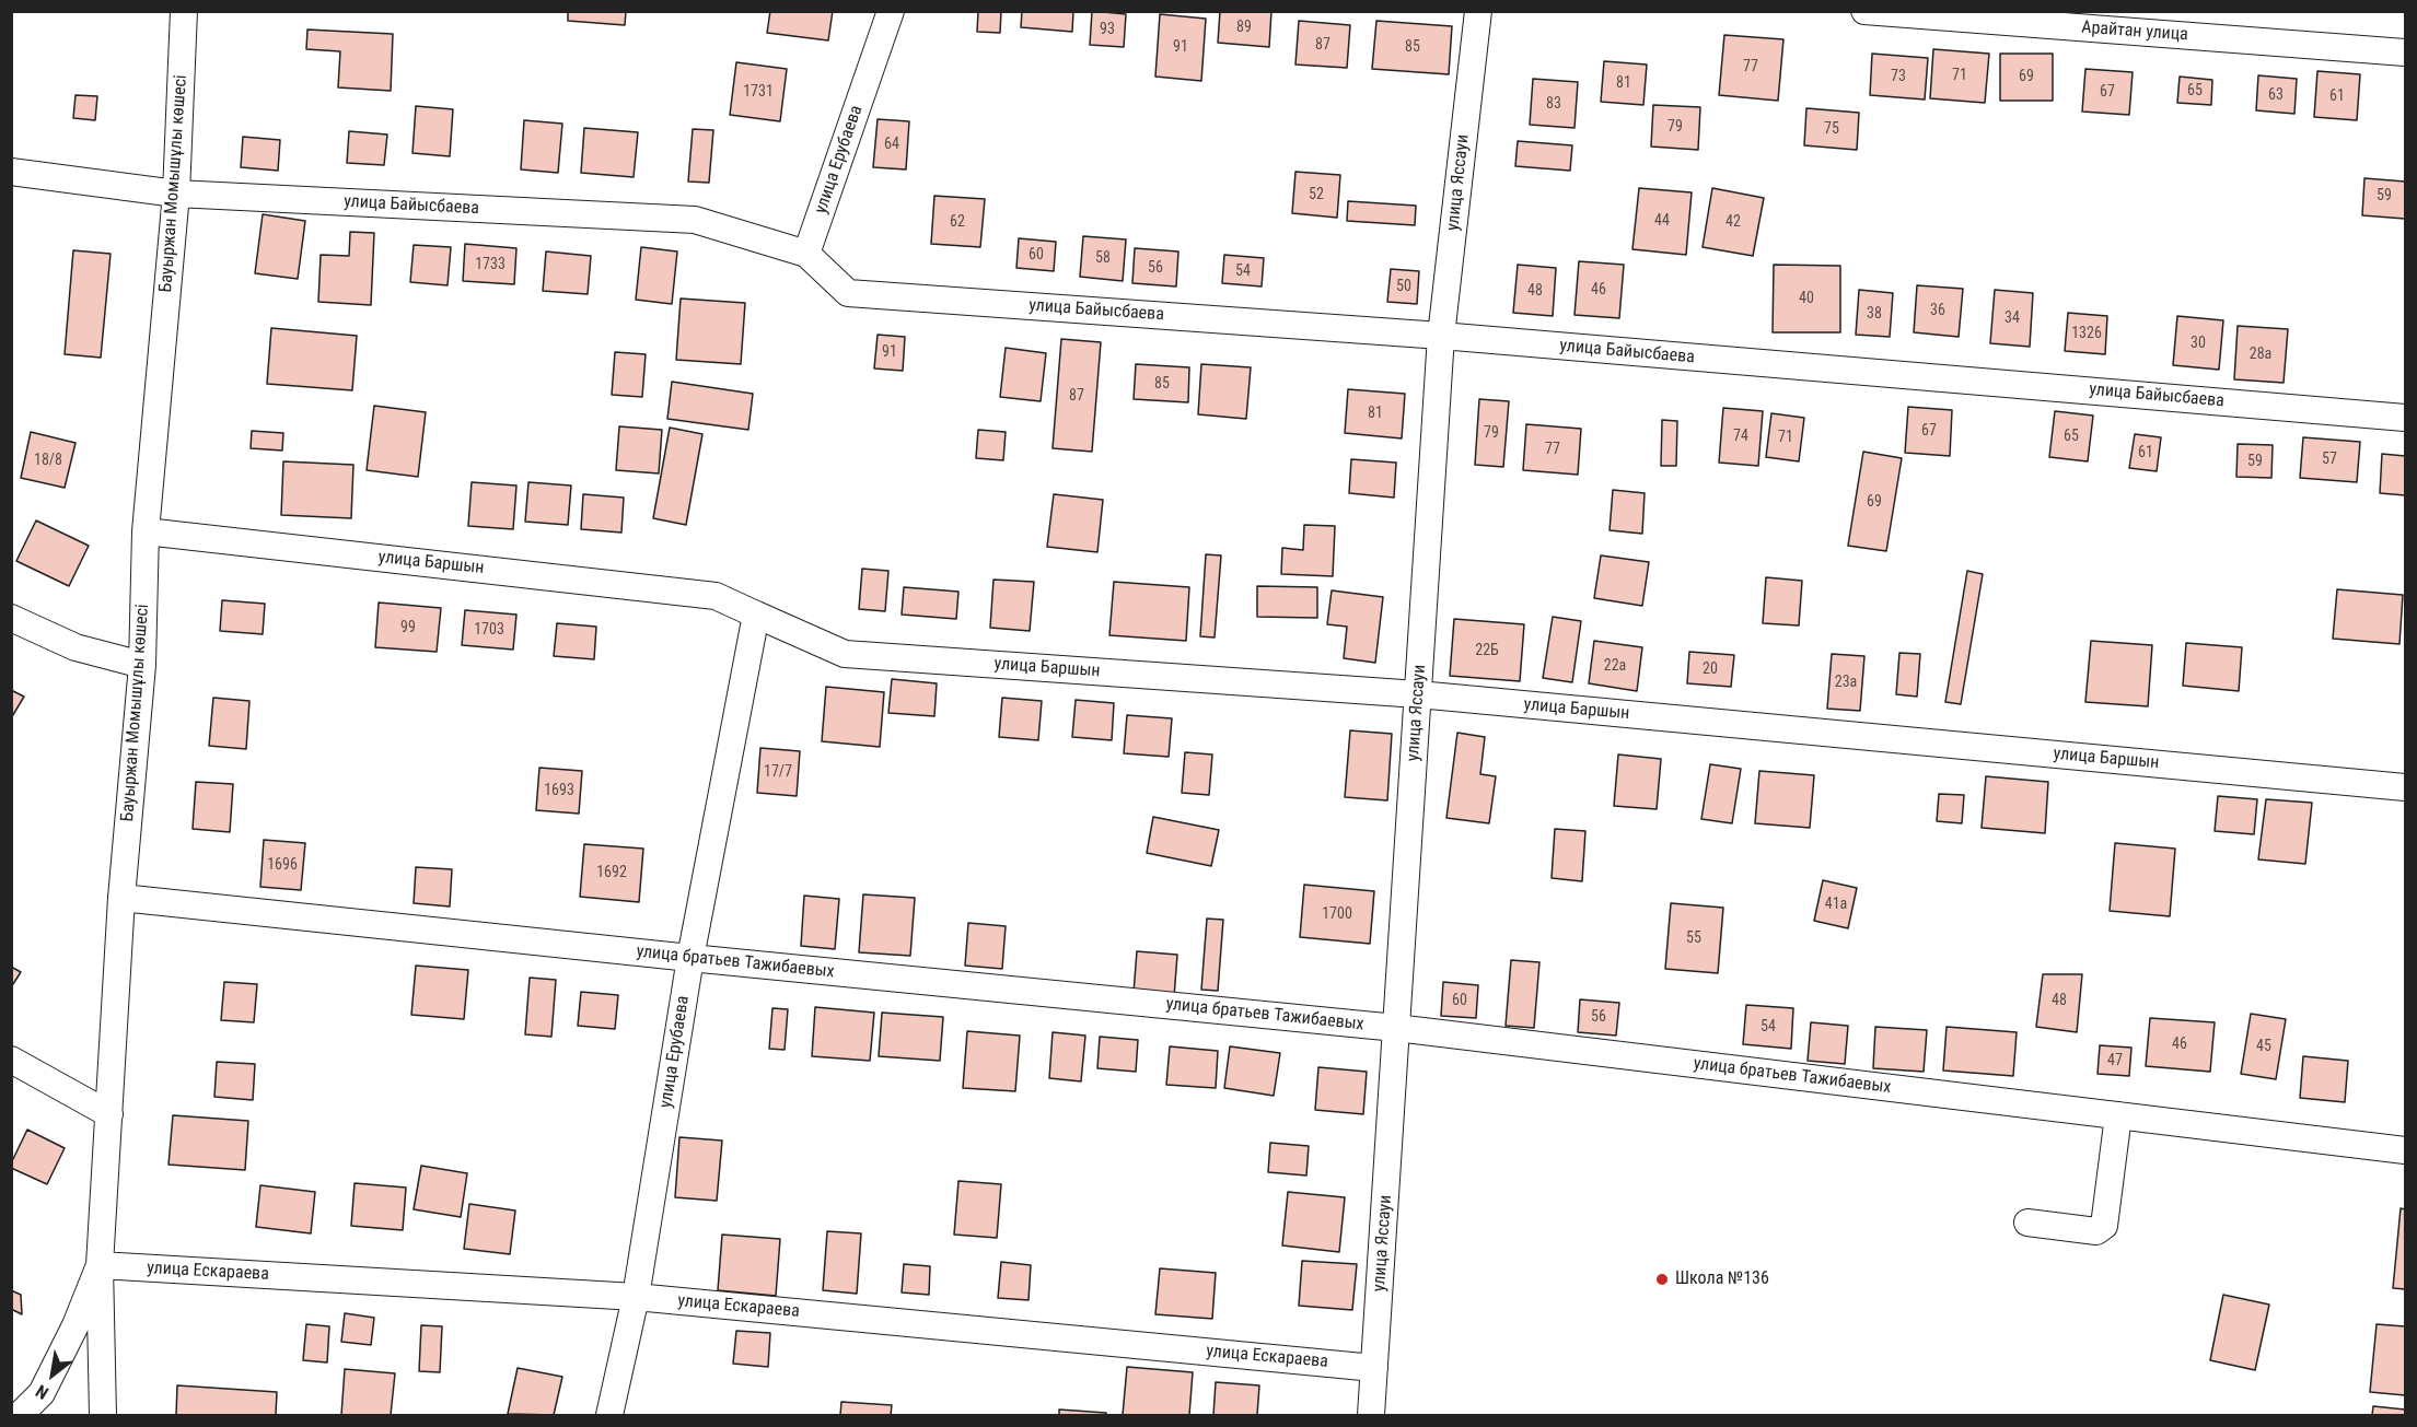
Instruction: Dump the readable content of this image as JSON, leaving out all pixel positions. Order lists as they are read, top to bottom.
{
  "streets": {
    "street": [
      "Арайтан улица",
      "улица Ерубаева",
      "улица Яссауи",
      "Бауыржан Момышұлы көшесі",
      "улица Байысбаева",
      "улица Баршын",
      "улица братьев Тажибаевых",
      "улица Ескараева"
    ]
  },
  "crossings": [
    ["улица Ерубаева", "улица Байысбаева"],
    ["улица Ерубаева", "улица Баршын"],
    ["улица Ерубаева", "улица братьев Тажибаевых"],
    ["улица Ерубаева", "улица Ескараева"],
    ["улица Яссауи", "улица Байысбаева"],
    ["улица Яссауи", "улица Баршын"],
    ["улица Яссауи", "улица братьев Тажибаевых"],
    ["улица Яссауи", "улица Ескараева"],
    ["Бауыржан Момышұлы көшесі", "улица Байысбаева"],
    ["Бауыржан Момышұлы көшесі", "улица Баршын"],
    ["Бауыржан Момышұлы көшесі", "улица братьев Тажибаевых"],
    ["Бауыржан Момышұлы көшесі", "улица Ескараева"]
  ],
  "places": ["Школа №136"],
  "house_numbers": [
    "89",
    "93",
    "87",
    "91",
    "85",
    "77",
    "71",
    "73",
    "69",
    "81",
    "65",
    "1731",
    "67",
    "63",
    "61",
    "83",
    "79",
    "75",
    "64",
    "52",
    "59",
    "44",
    "62",
    "42",
    "60",
    "58",
    "1733",
    "56",
    "54",
    "50",
    "46",
    "48",
    "40",
    "36",
    "38",
    "34",
    "1326",
    "30",
    "91",
    "28а",
    "85",
    "87",
    "81",
    "67",
    "79",
    "74",
    "65",
    "71",
    "77",
    "61",
    "57",
    "18/8",
    "59",
    "69",
    "99",
    "1703",
    "22Б",
    "22а",
    "20",
    "23а",
    "17/7",
    "1693",
    "1696",
    "1692",
    "41а",
    "1700",
    "55",
    "60",
    "48",
    "56",
    "54",
    "46",
    "45",
    "47"
  ],
  "north": "bottom left"
}
